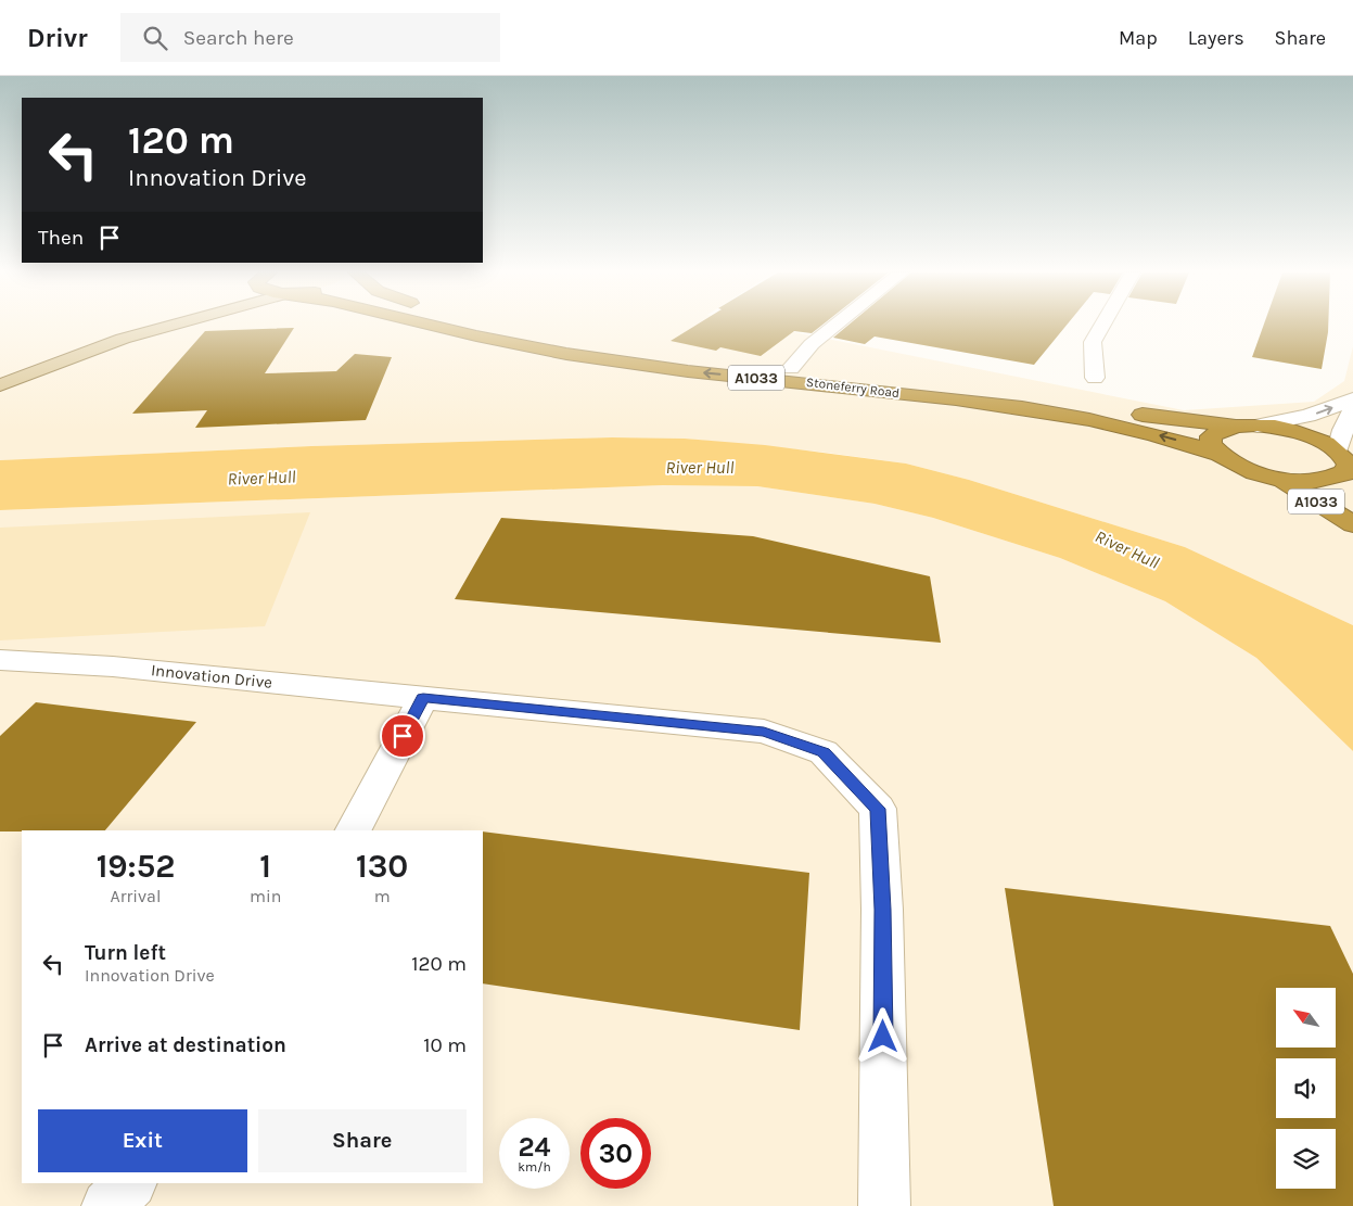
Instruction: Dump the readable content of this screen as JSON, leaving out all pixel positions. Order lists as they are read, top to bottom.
{
  "streets": {
    "highway": ["A1033", "Stoneferry Road"],
    "street": ["Innovation Drive"]
  },
  "crossings": [
    ["A1033", "Stoneferry Road"]
  ],
  "water": ["River Hull"],
  "north": "top left",
  "page": {
    "header": "Drivr",
    "search": "Search here",
    "nav": ["Map", "Layers", "Share"],
    "turn": ["120 m", "Innovation Drive"],
    "then": "Then",
    "eta": [
      "19:52",
      "Arrival",
      "1",
      "min",
      "130",
      "m"
    ],
    "list": [
      {
        "name": "Turn left",
        "note": "Innovation Drive",
        "value": "120 m"
      },
      {
        "name": "Arrive at destination",
        "value": "10 m"
      }
    ],
    "buttons": ["Exit", "Share"],
    "speed": "24 km/h",
    "limit": "30"
  }
}
